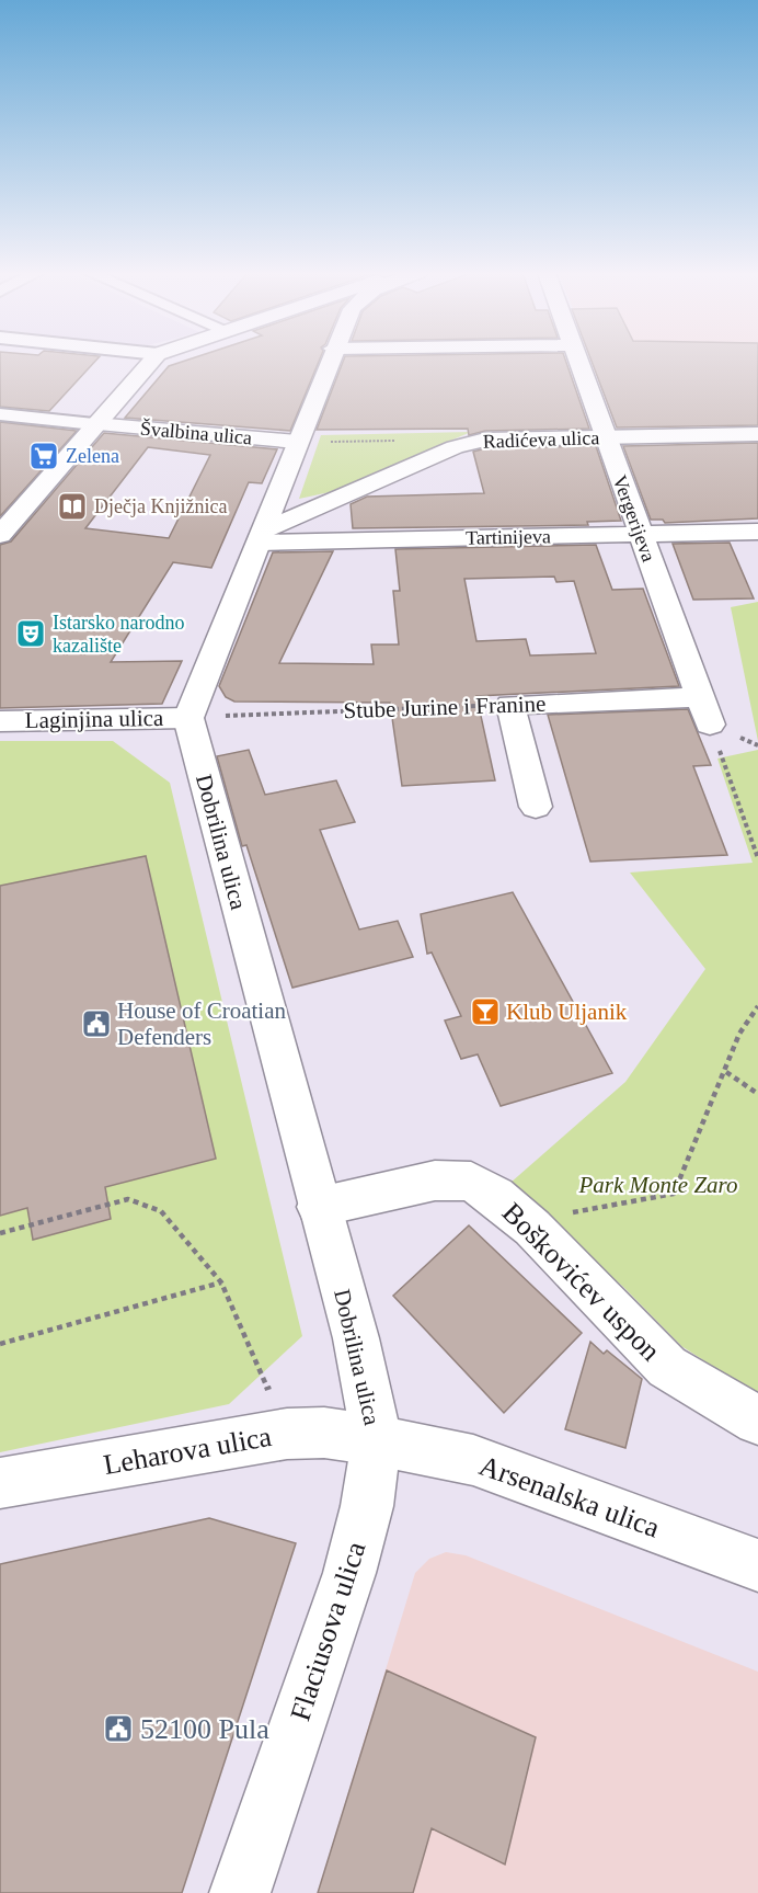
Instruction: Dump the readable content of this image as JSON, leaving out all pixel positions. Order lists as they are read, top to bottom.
{
  "streets": {
    "main road": [
      "Švalbina ulica",
      "Radićeva ulica",
      "Vergerijeva",
      "Tartinijeva",
      "Stube Jurine i Franine",
      "Laginjina ulica",
      "Dobrilina ulica",
      "Boškovićev uspon",
      "Leharova ulica",
      "Arsenalska ulica",
      "Flaciusova ulica"
    ]
  },
  "crossings": [
    ["Radićeva ulica", "Vergerijeva"],
    ["Radićeva ulica", "Tartinijeva"],
    ["Vergerijeva", "Tartinijeva"],
    ["Vergerijeva", "Stube Jurine i Franine"],
    ["Stube Jurine i Franine", "Laginjina ulica"],
    ["Stube Jurine i Franine", "Dobrilina ulica"],
    ["Laginjina ulica", "Dobrilina ulica"],
    ["Dobrilina ulica", "Boškovićev uspon"],
    ["Dobrilina ulica", "Leharova ulica"],
    ["Dobrilina ulica", "Arsenalska ulica"],
    ["Dobrilina ulica", "Flaciusova ulica"],
    ["Leharova ulica", "Arsenalska ulica"],
    ["Leharova ulica", "Flaciusova ulica"],
    ["Arsenalska ulica", "Flaciusova ulica"]
  ],
  "parks": ["Park Monte Zaro"],
  "places": {
    "supermarket": ["Zelena"],
    "library": ["Dječja Knjižnica"],
    "theatre": ["Istarsko narodno kazalište"],
    "bar": ["Klub Uljanik"],
    "public building": ["House of Croatian Defenders", "52100 Pula"]
  }
}
